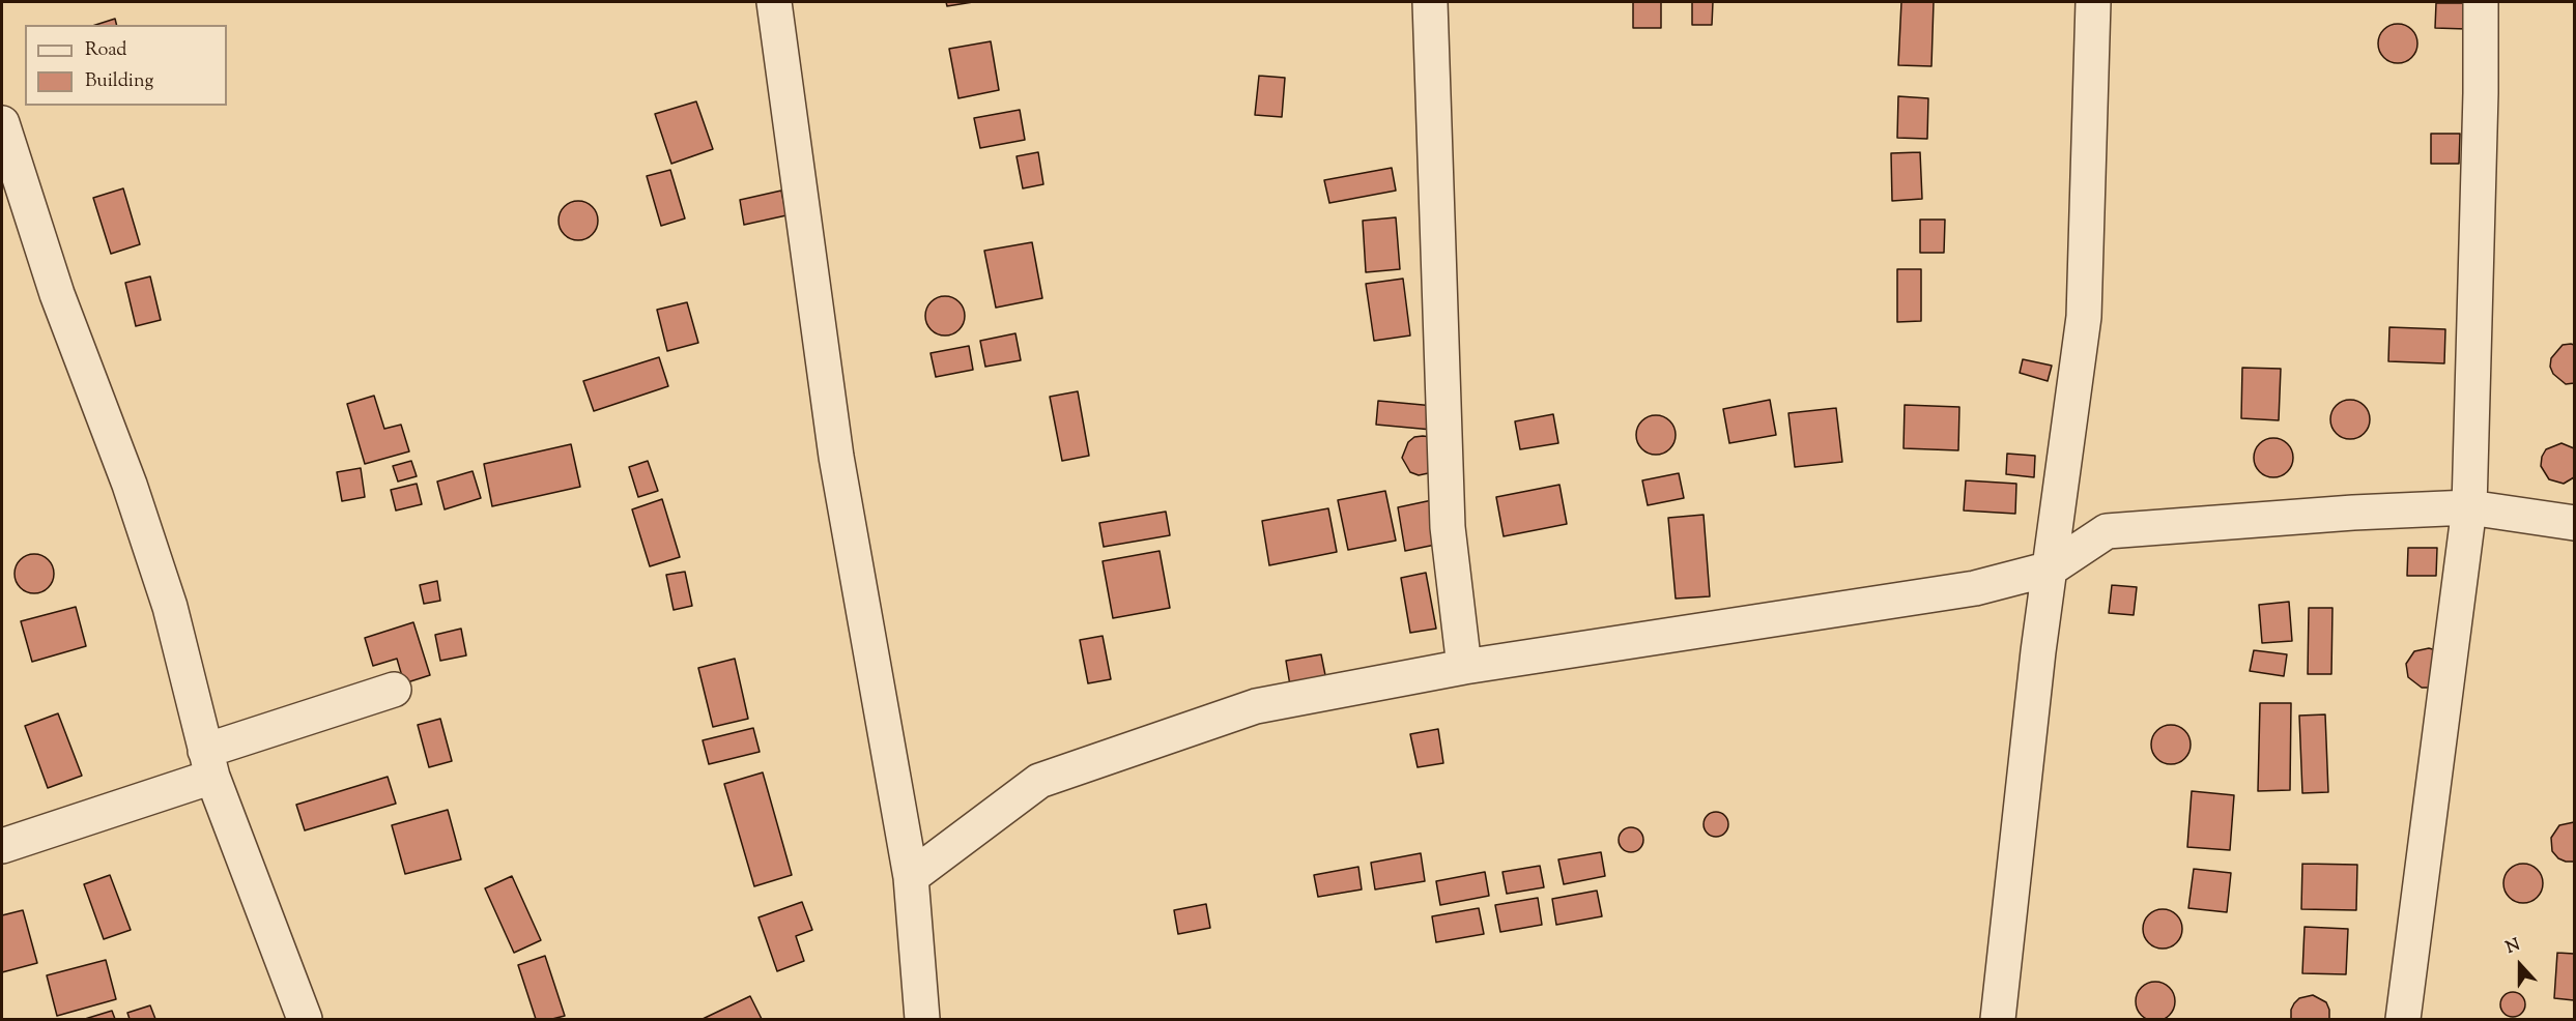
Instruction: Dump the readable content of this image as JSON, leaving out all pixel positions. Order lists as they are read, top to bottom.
{
  "legend": ["Road", "Building"],
  "north": "top"
}
